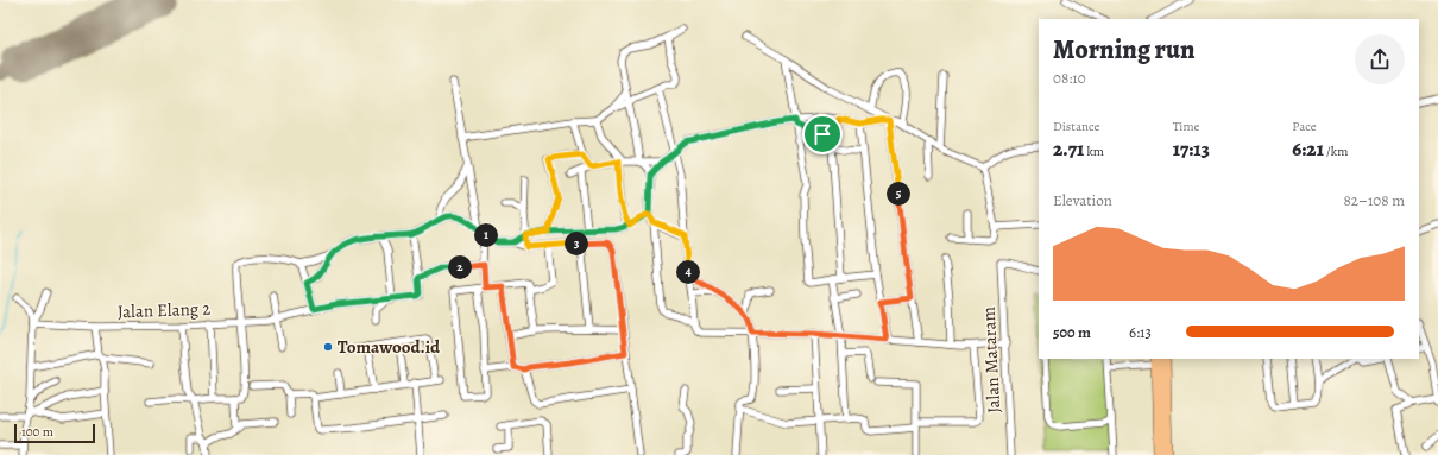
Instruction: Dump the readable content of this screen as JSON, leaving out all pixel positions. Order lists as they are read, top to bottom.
{
  "streets": {
    "street": ["Jalan Elang 2", "Jalan Mataram"]
  },
  "places": ["Tomawood.id"],
  "scale_bar": "100 m",
  "page": {
    "heading": ["Morning run", "08:10"],
    "stats": [
      ["Distance", "2.71 km"],
      ["Time", "17:13"],
      ["Pace", "6:21 /km"]
    ],
    "chart": ["Elevation", "82–108 m"],
    "pins": [
      "5",
      "1",
      "3",
      "2",
      "4"
    ],
    "list": [
      {
        "name": "500 m",
        "note": "6:13"
      }
    ],
    "scale": "100 m"
  }
}
